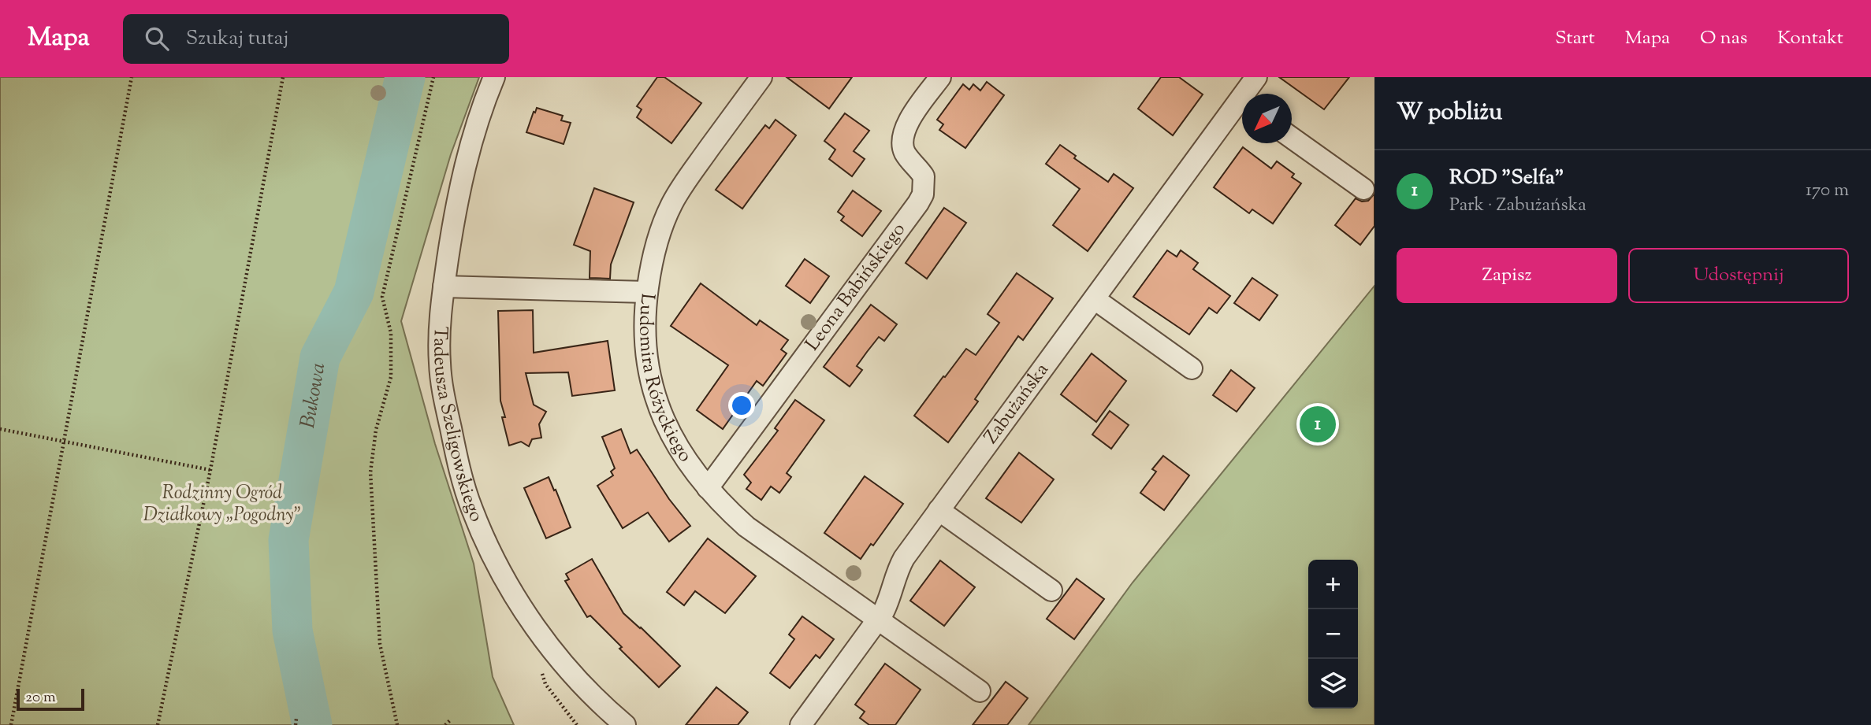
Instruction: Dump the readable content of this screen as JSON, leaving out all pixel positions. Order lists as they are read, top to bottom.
{
  "streets": {
    "street": [
      "Leona Babińskiego",
      "Ludomira Różyckiego",
      "Zabużańska",
      "Tadeusza Szeligowskiego"
    ]
  },
  "crossings": [
    ["Leona Babińskiego", "Ludomira Różyckiego"],
    ["Ludomira Różyckiego", "Zabużańska"]
  ],
  "water": ["Bukowa"],
  "parks": ["Rodzinny Ogród Działkowy „Pogodny”"],
  "scale_bar": "20 m",
  "north": "bottom left",
  "page": {
    "header": "Mapa",
    "search": "Szukaj tutaj",
    "nav": [
      "Start",
      "Mapa",
      "O nas",
      "Kontakt"
    ],
    "heading": "W pobliżu",
    "list": [
      {
        "mark": "1",
        "name": "ROD \"Selfa\"",
        "note": "Park · Zabużańska",
        "value": "170 m"
      }
    ],
    "buttons": ["Zapisz", "Udostępnij"],
    "pins": "1",
    "map_buttons": ["+", "−"],
    "scale": "20 m"
  }
}
